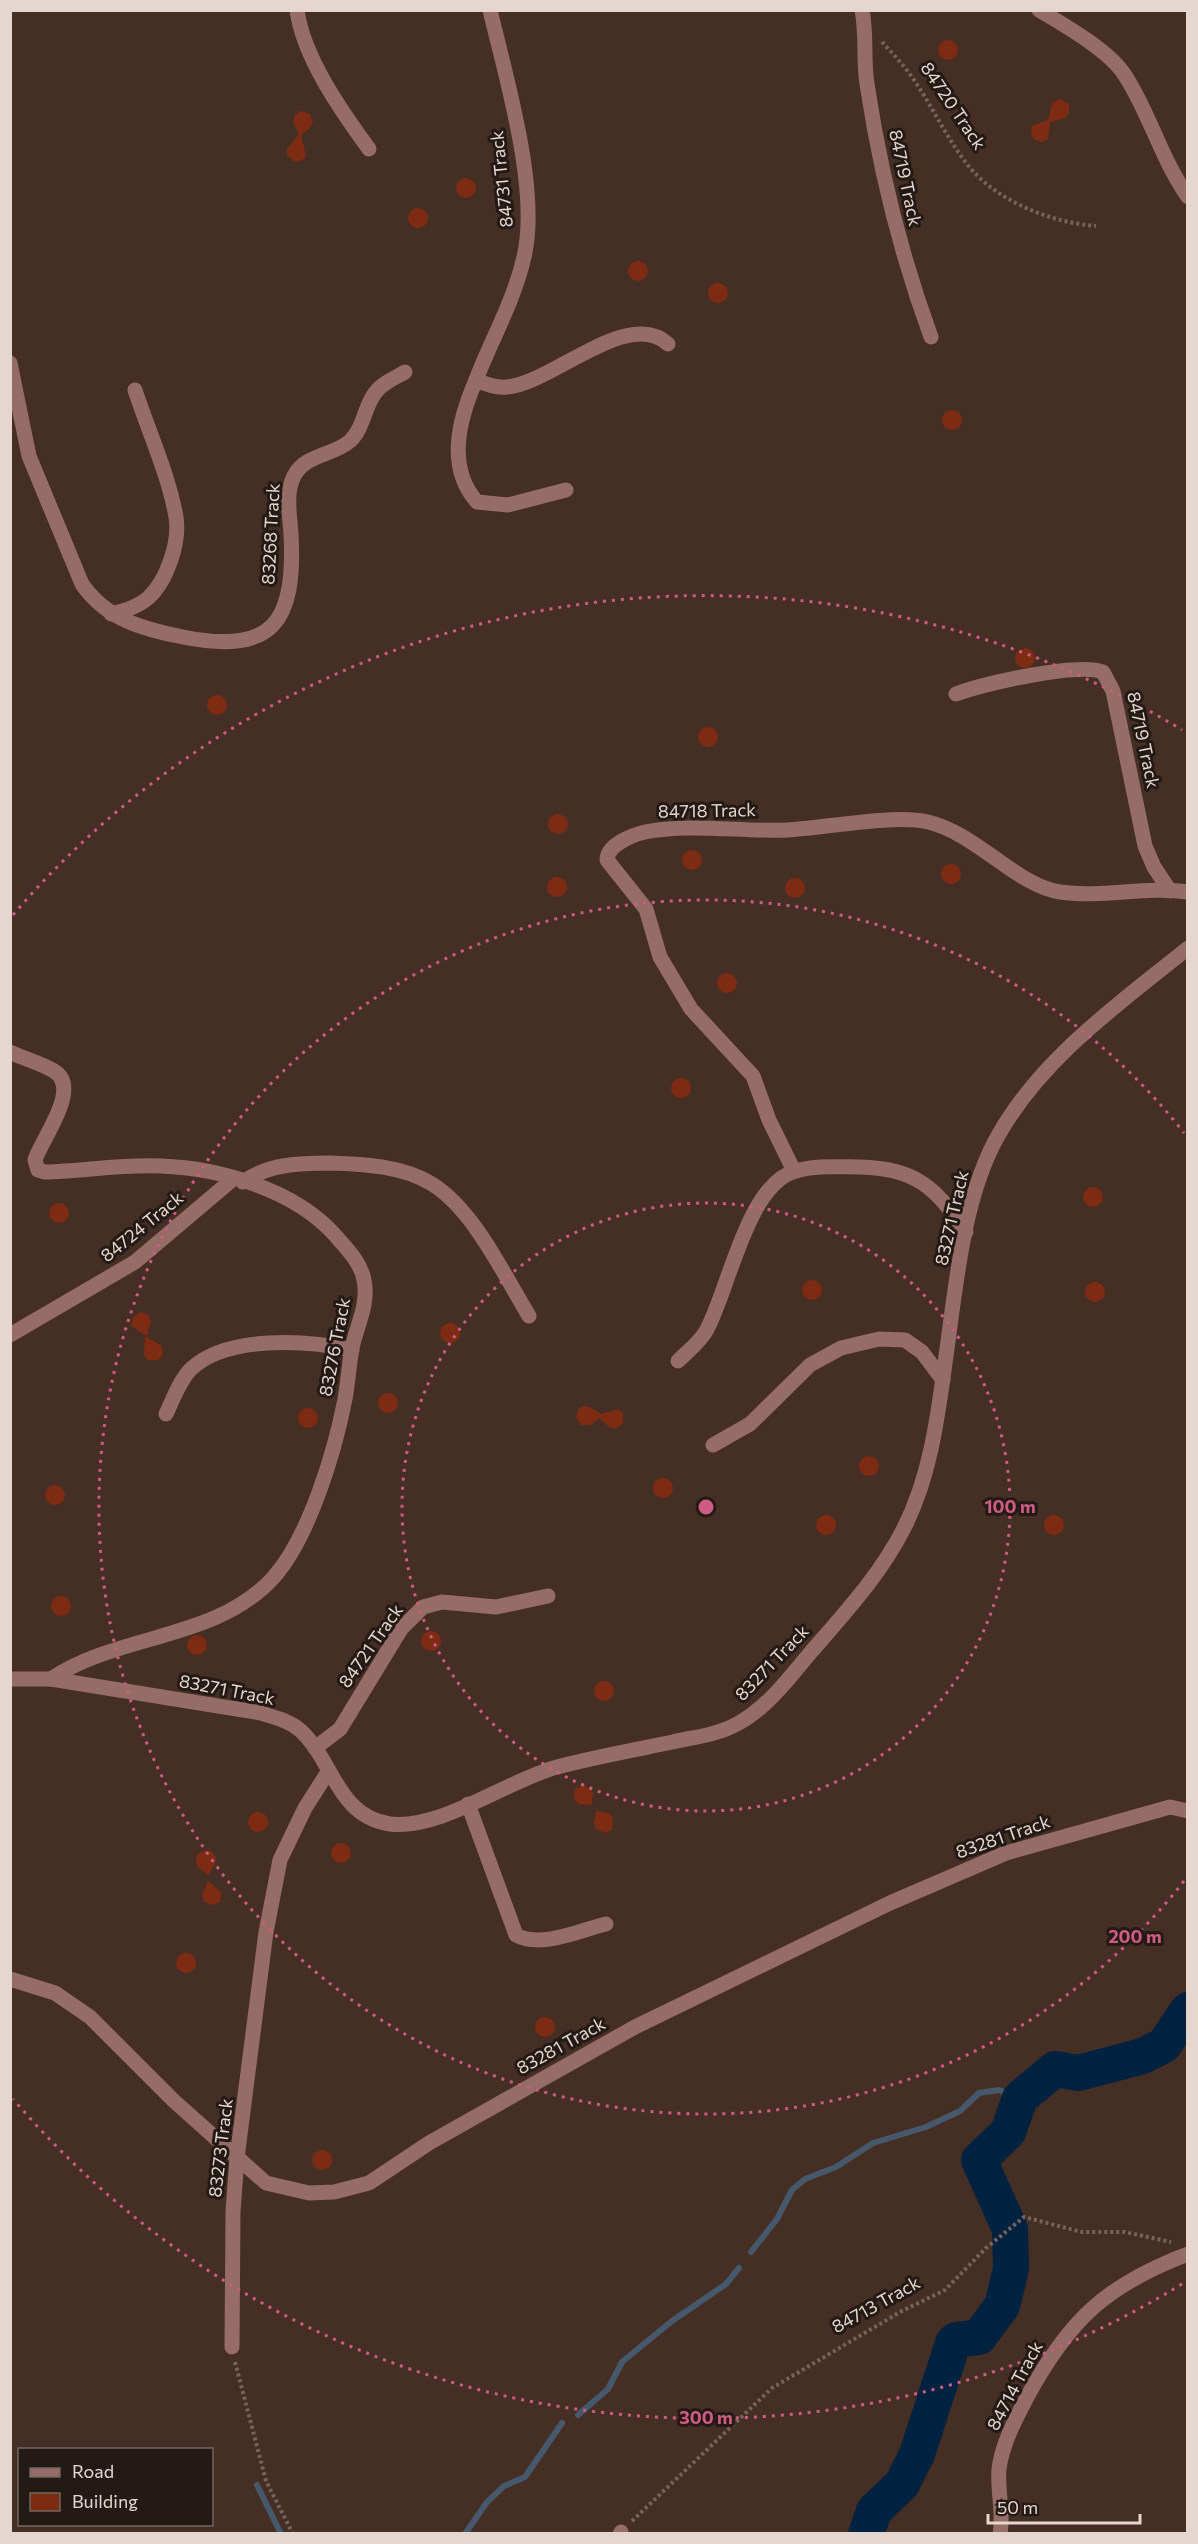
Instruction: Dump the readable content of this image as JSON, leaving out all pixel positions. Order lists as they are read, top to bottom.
{
  "streets": {
    "street": [
      "84719 Track",
      "84731 Track",
      "83268 Track",
      "84718 Track",
      "83271 Track",
      "84724 Track",
      "83276 Track",
      "84721 Track",
      "83281 Track",
      "83273 Track",
      "84714 Track"
    ],
    "path": ["84720 Track", "84713 Track"]
  },
  "crossings": [
    ["84720 Track", "84719 Track"],
    ["84719 Track", "84718 Track"],
    ["83271 Track", "83276 Track"],
    ["83271 Track", "84721 Track"],
    ["83271 Track", "83273 Track"],
    ["84724 Track", "83276 Track"],
    ["83281 Track", "83273 Track"],
    ["84713 Track", "84714 Track"]
  ],
  "legend": ["Road", "Building"],
  "scale_bar": "50 m",
  "rings": ["100 m", "200 m", "300 m"]
}
